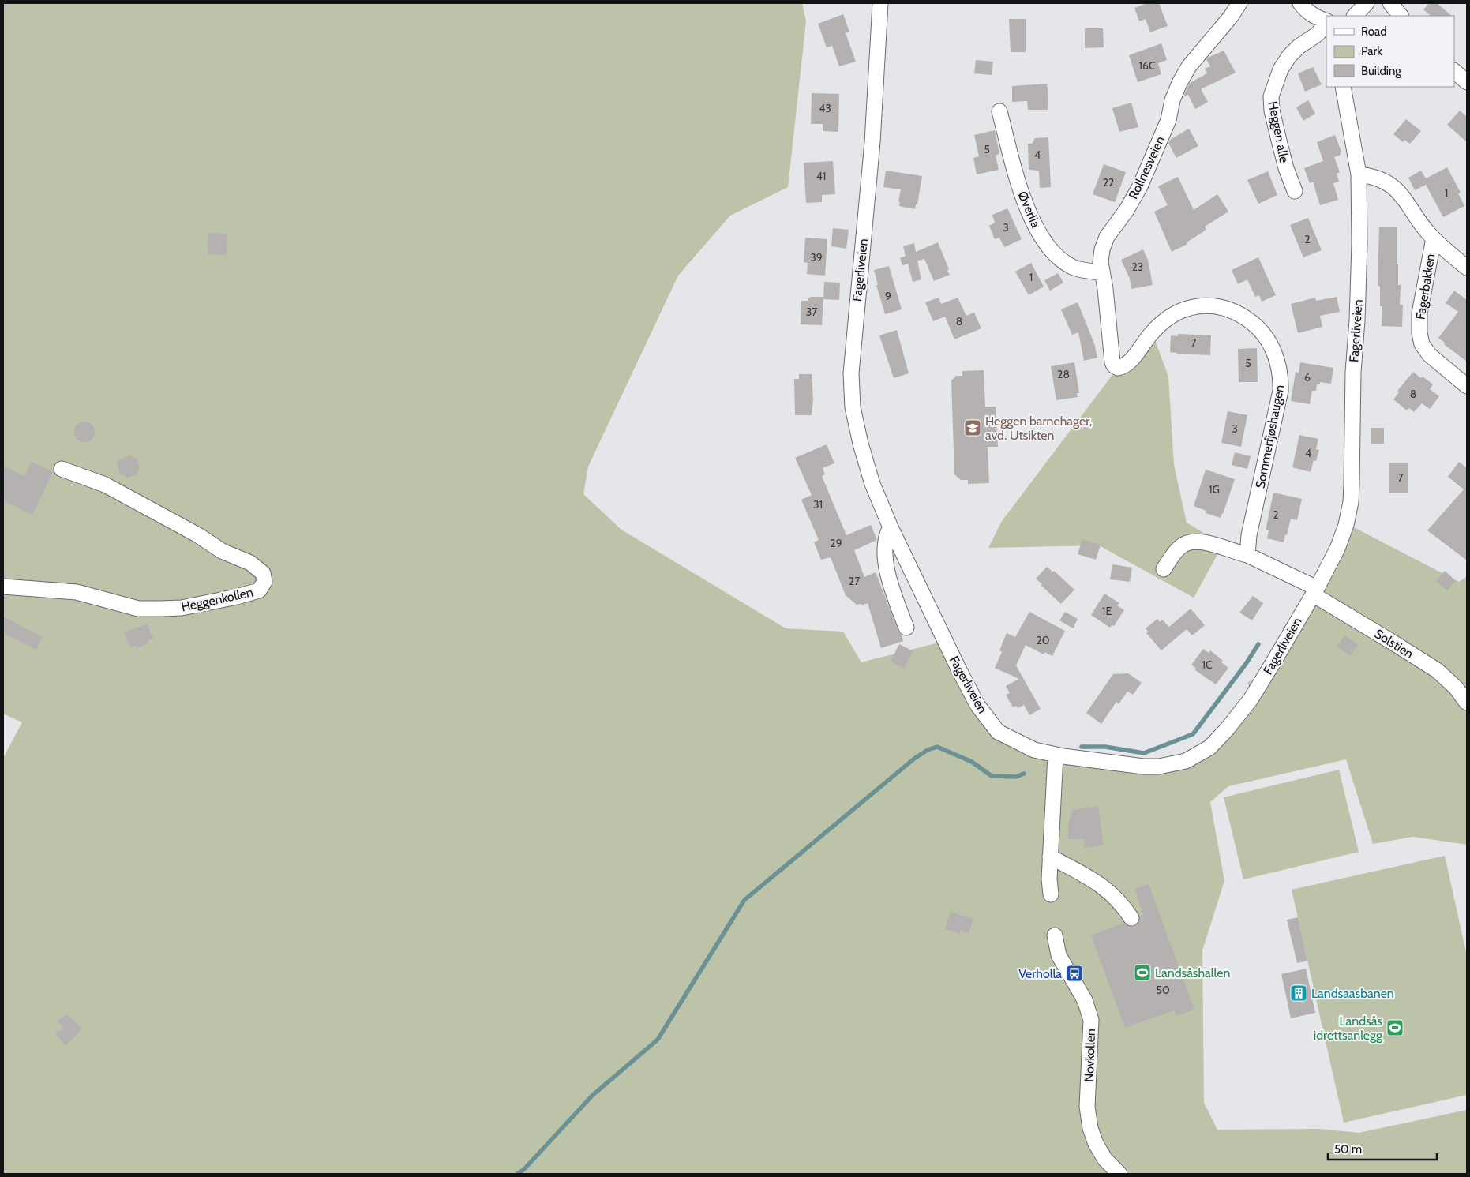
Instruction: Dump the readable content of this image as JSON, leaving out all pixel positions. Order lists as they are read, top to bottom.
{
  "streets": {
    "street": [
      "Heggen alle",
      "Rollnesveien",
      "Øverlia",
      "Fagerliveien",
      "Fagerbakken",
      "Sommerfjøshaugen",
      "Heggenkollen",
      "Solstien",
      "Novkollen"
    ]
  },
  "crossings": [
    ["Rollnesveien", "Øverlia"],
    ["Rollnesveien", "Sommerfjøshaugen"],
    ["Fagerliveien", "Fagerbakken"],
    ["Fagerliveien", "Solstien"]
  ],
  "places": {
    "school or university": ["Heggen barnehager, avd. Utsikten"],
    "sports": ["Landsåshallen", "Landsås idrettsanlegg"],
    "bus stop": ["Verholla"],
    "building": ["Landsaasbanen"]
  },
  "house_numbers": [
    "16C",
    "43",
    "5",
    "4",
    "41",
    "22",
    "1",
    "3",
    "2",
    "39",
    "23",
    "1",
    "9",
    "37",
    "8",
    "7",
    "5",
    "28",
    "6",
    "8",
    "3",
    "4",
    "7",
    "1G",
    "31",
    "2",
    "29",
    "27",
    "1E",
    "20",
    "1C",
    "50"
  ],
  "legend": ["Road", "Park", "Building"],
  "scale_bar": "50 m"
}
